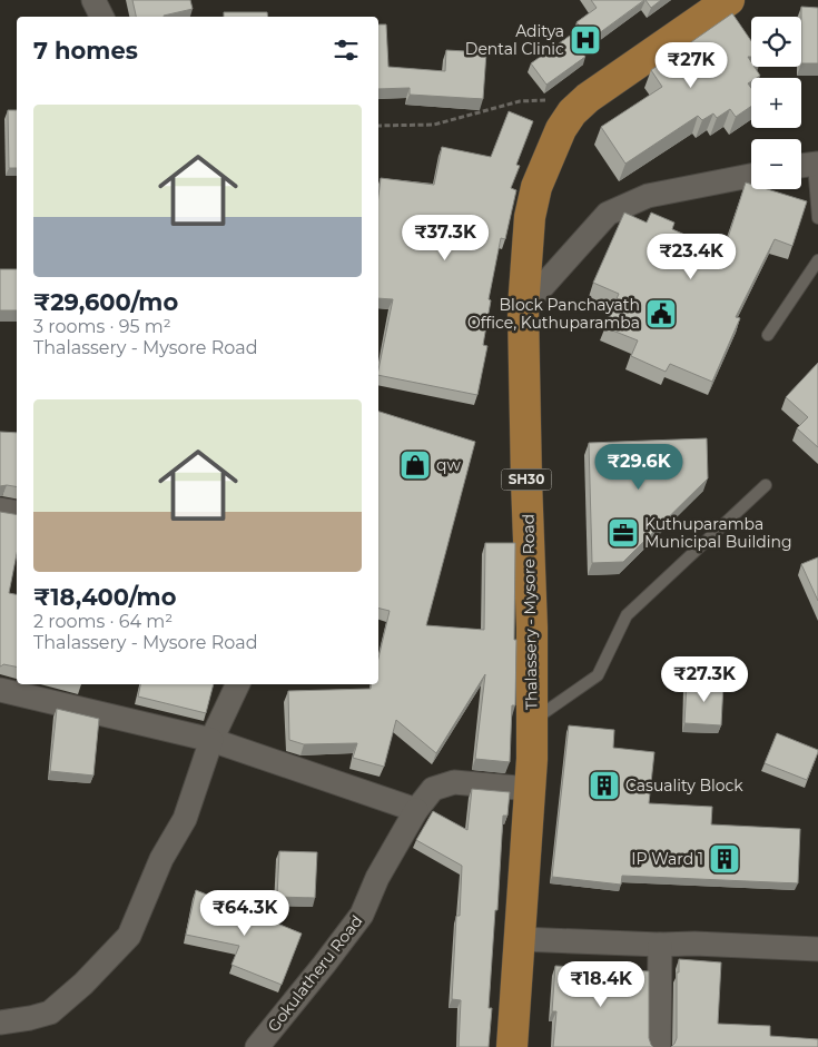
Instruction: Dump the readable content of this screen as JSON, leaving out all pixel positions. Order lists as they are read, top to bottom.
{
  "streets": {
    "main road": ["SH30", "Thalassery - Mysore Road"],
    "street": ["Gokulatheru Road"]
  },
  "crossings": [
    ["Thalassery - Mysore Road", "Gokulatheru Road"]
  ],
  "places": {
    "hospital": ["Aditya Dental Clinic"],
    "public building": ["Block Panchayath Office, Kuthuparamba"],
    "shop": ["qw"],
    "office": ["Kuthuparamba Municipal Building"],
    "building": ["Casuality Block", "IP Ward 1"]
  },
  "page": {
    "map_buttons": ["+", "−"],
    "heading": "7 homes",
    "price": [
      "₹27K",
      "₹37.3K",
      "₹23.4K",
      "₹29.6K",
      "₹27.3K",
      "₹64.3K",
      "₹18.4K"
    ],
    "list": [
      {
        "name": "₹29,600/mo",
        "note": "3 rooms · 95 m² · Thalassery - Mysore Road"
      },
      {
        "name": "₹18,400/mo",
        "note": "2 rooms · 64 m² · Thalassery - Mysore Road"
      }
    ]
  }
}
